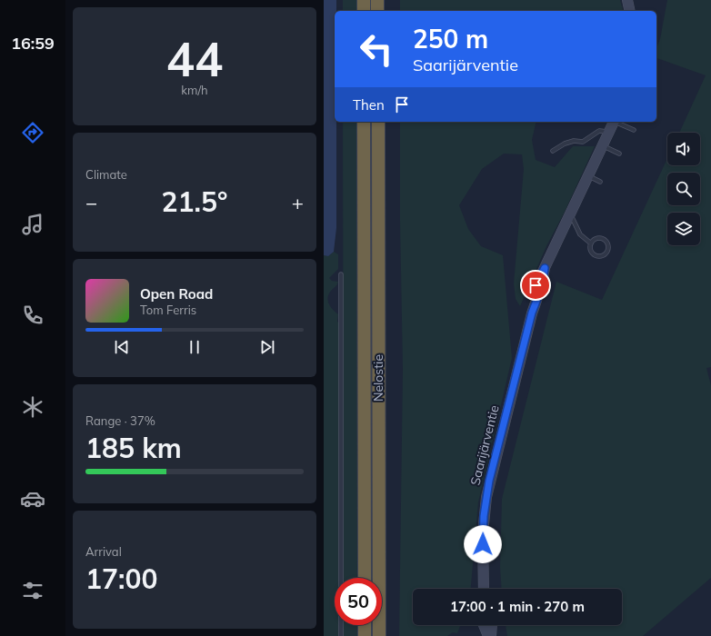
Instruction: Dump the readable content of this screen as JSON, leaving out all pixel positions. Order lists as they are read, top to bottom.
{
  "streets": {
    "highway": ["Nelostie"],
    "main road": ["Saarijärventie"]
  },
  "page": {
    "tabs": "16:59",
    "tile": [
      ["44", "km/h"],
      "Climate",
      ["Range · 37%", "185 km"],
      ["Arrival", "17:00"]
    ],
    "turn": ["250 m", "Saarijärventie"],
    "then": "Then",
    "heat": ["−", "21.5°", "+"],
    "song": ["Open Road", "Tom Ferris"],
    "limit": "50",
    "trip": "17:00 · 1 min · 270 m"
  }
}
